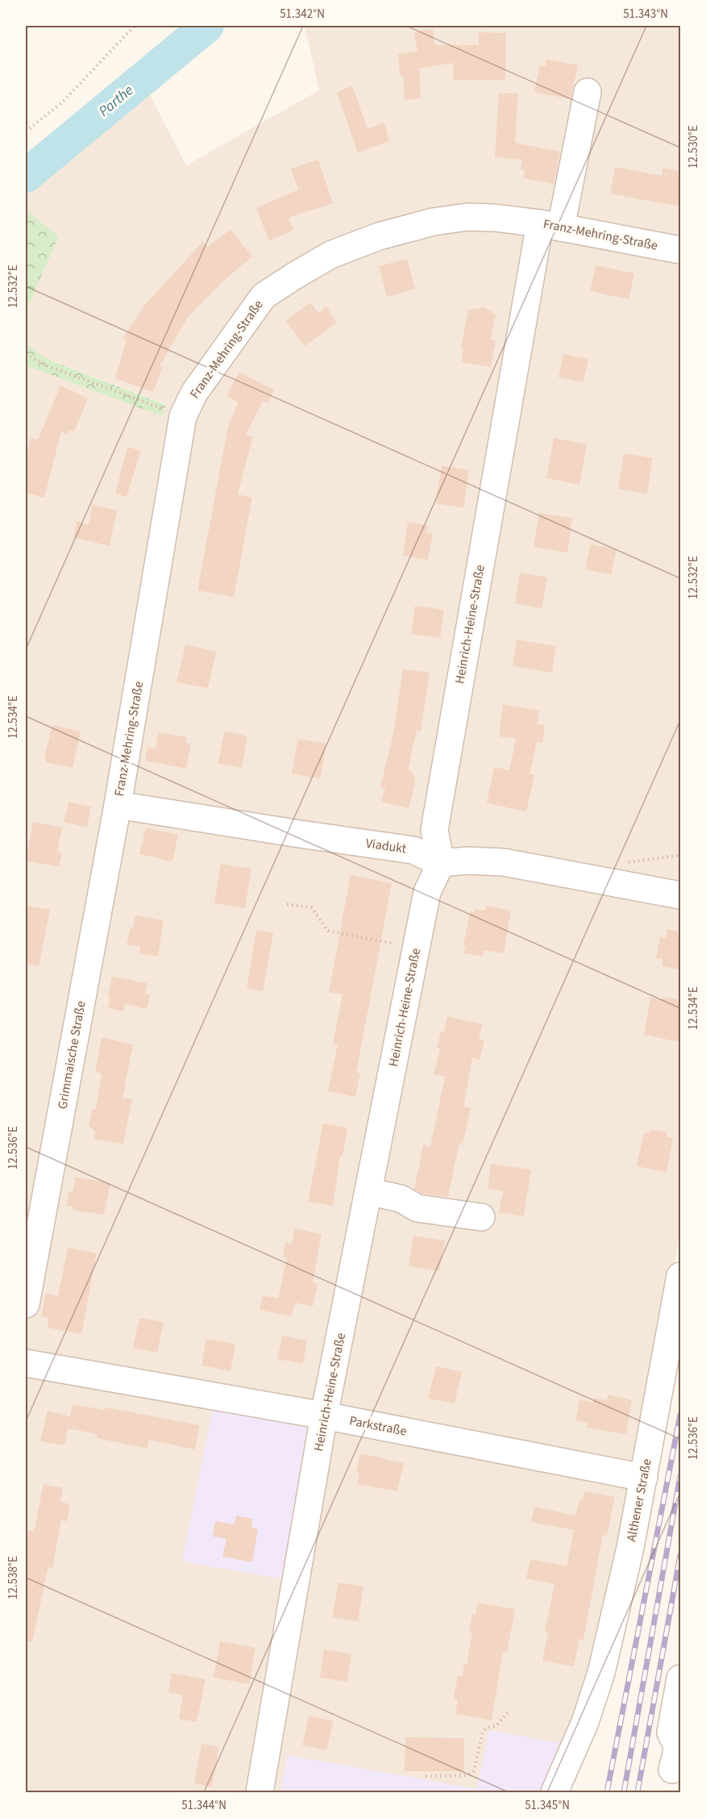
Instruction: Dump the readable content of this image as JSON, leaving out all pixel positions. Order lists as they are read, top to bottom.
{
  "streets": {
    "street": [
      "Franz-Mehring-Straße",
      "Heinrich-Heine-Straße",
      "Viadukt",
      "Grimmaische Straße",
      "Parkstraße",
      "Althener Straße"
    ]
  },
  "crossings": [
    ["Franz-Mehring-Straße", "Heinrich-Heine-Straße"],
    ["Franz-Mehring-Straße", "Viadukt"],
    ["Franz-Mehring-Straße", "Grimmaische Straße"],
    ["Heinrich-Heine-Straße", "Viadukt"],
    ["Heinrich-Heine-Straße", "Parkstraße"],
    ["Viadukt", "Grimmaische Straße"],
    ["Parkstraße", "Althener Straße"]
  ],
  "water": ["Parthe"],
  "coordinates": [
    "51.342°N",
    "51.343°N",
    "12.530°E",
    "12.532°E",
    "12.534°E",
    "12.536°E",
    "12.538°E",
    "51.344°N",
    "51.345°N"
  ]
}
